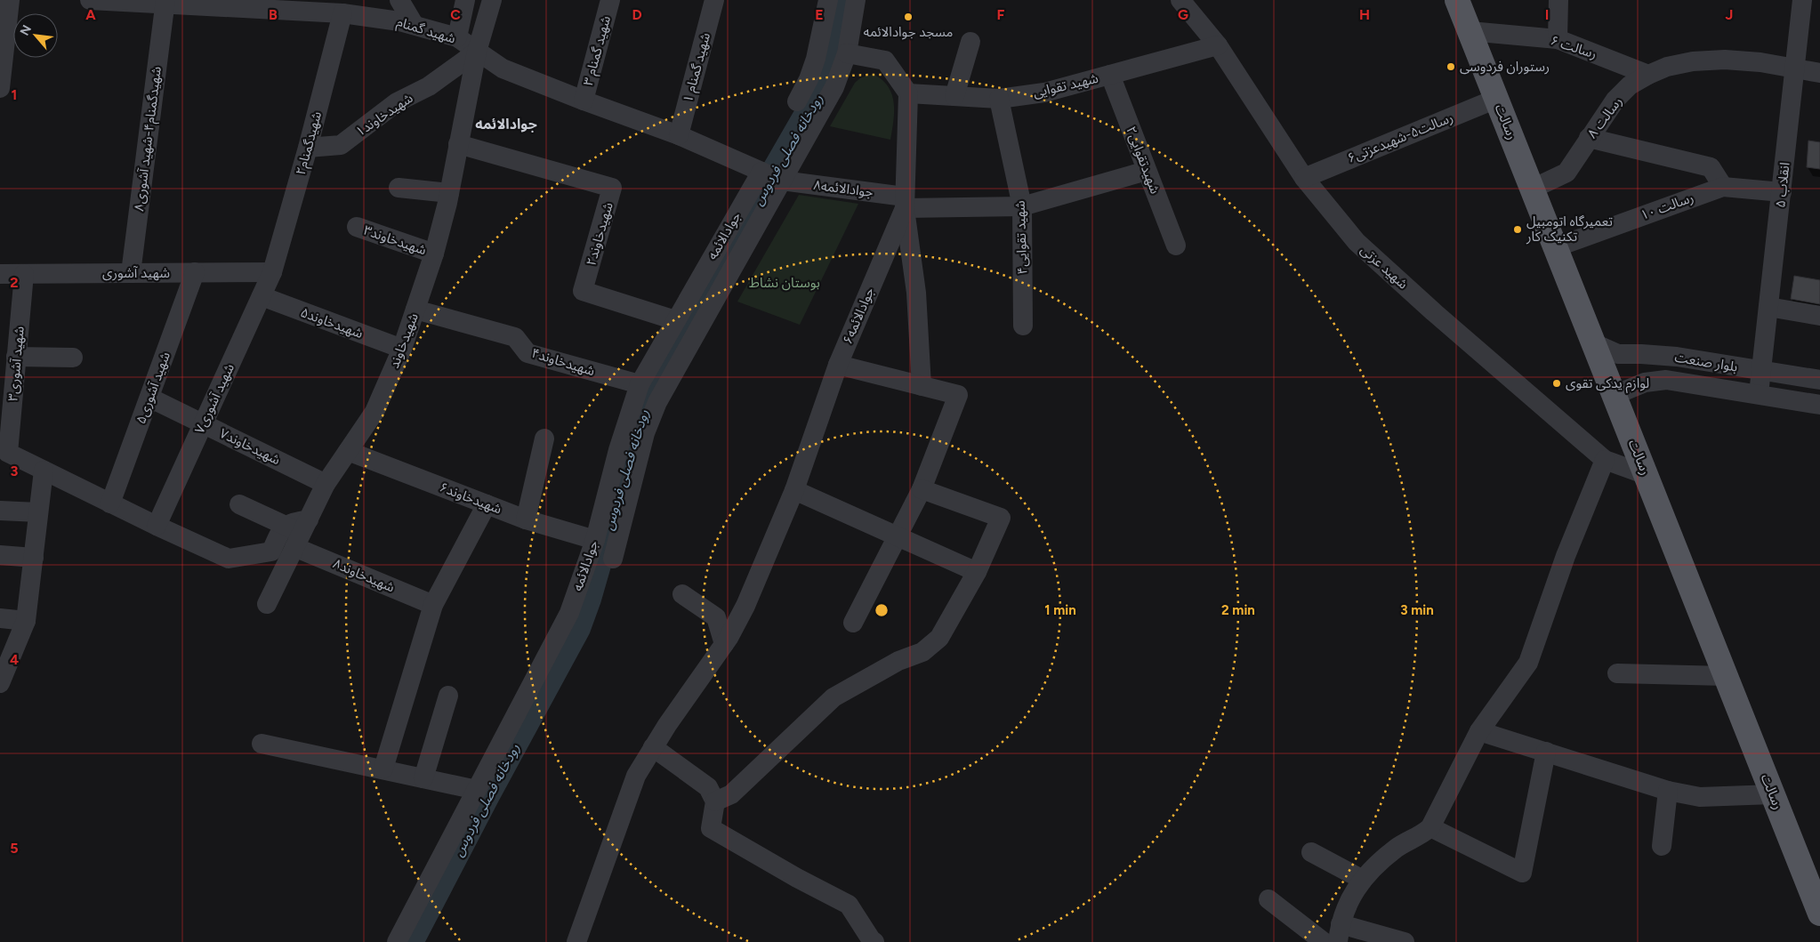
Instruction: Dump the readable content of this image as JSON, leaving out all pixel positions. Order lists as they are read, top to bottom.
{
  "streets": {
    "main road": ["رسالت"],
    "street": [
      "شهید گمنام",
      "رسالت ۶",
      "شهید گمنام ۳",
      "شهید گمنام ۱",
      "شهید تقوایی",
      "شهیدخاوند۱",
      "رسالت ۸",
      "رسالت۵-شهیدعزتی۶",
      "شهیدگمنام۴-شهید آشوری۸",
      "شهیدگمنام۲",
      "شهیدتقوایی۲",
      "انقلاب ۵",
      "جوادالائمه۸",
      "رسالت ۱۰",
      "شهیدخاوند۲",
      "جوادالائمه",
      "شهید تقوایی۴",
      "شهیدخاوند۳",
      "شهید عزتی",
      "شهید آشوری",
      "جوادالائمه۶",
      "شهیدخاوند۵",
      "شهیدخاوند",
      "شهیدخاوند۴",
      "بلوار صنعت",
      "شهید آشوری۳",
      "شهید آشوری۵",
      "شهید آشوری۷",
      "شهیدخاوند۷",
      "شهیدخاوند۶",
      "شهیدخاوند۸"
    ]
  },
  "crossings": [
    ["شهید گمنام", "شهید گمنام ۳"],
    ["شهید گمنام", "شهید گمنام ۱"],
    ["شهید گمنام", "شهیدخاوند۱"],
    ["شهید گمنام", "شهیدگمنام۴-شهید آشوری۸"],
    ["شهید گمنام", "شهیدگمنام۲"],
    ["شهید گمنام", "جوادالائمه۸"],
    ["شهید گمنام", "جوادالائمه"],
    ["شهید گمنام", "شهیدخاوند"],
    ["رسالت ۶", "رسالت ۸"],
    ["رسالت ۶", "رسالت"],
    ["شهید تقوایی", "شهیدتقوایی۲"],
    ["شهید تقوایی", "شهید تقوایی۴"],
    ["شهید تقوایی", "شهید عزتی"],
    ["شهید تقوایی", "جوادالائمه۶"],
    ["شهیدخاوند۱", "شهیدگمنام۲"],
    ["شهیدخاوند۱", "شهیدخاوند"],
    ["رسالت ۸", "رسالت"],
    ["رسالت ۸", "انقلاب ۵"],
    ["رسالت", "رسالت۵-شهیدعزتی۶"],
    ["رسالت", "رسالت ۱۰"],
    ["رسالت", "شهید عزتی"],
    ["رسالت", "بلوار صنعت"],
    ["رسالت۵-شهیدعزتی۶", "شهید عزتی"],
    ["شهیدگمنام۴-شهید آشوری۸", "شهید آشوری"],
    ["شهیدگمنام۲", "شهید آشوری"],
    ["شهیدگمنام۲", "شهید آشوری۷"],
    ["شهیدتقوایی۲", "جوادالائمه۸"],
    ["انقلاب ۵", "رسالت ۱۰"],
    ["انقلاب ۵", "بلوار صنعت"],
    ["جوادالائمه۸", "جوادالائمه"],
    ["جوادالائمه۸", "شهید تقوایی۴"],
    ["جوادالائمه۸", "جوادالائمه۶"],
    ["شهیدخاوند۲", "جوادالائمه"],
    ["شهیدخاوند۲", "شهیدخاوند"],
    ["جوادالائمه", "شهیدخاوند۴"],
    ["جوادالائمه", "شهیدخاوند۶"],
    ["شهیدخاوند۳", "شهیدخاوند"],
    ["شهید آشوری", "شهید آشوری۳"],
    ["شهید آشوری", "شهید آشوری۵"],
    ["شهید آشوری", "شهید آشوری۷"],
    ["شهیدخاوند۵", "شهیدخاوند"],
    ["شهیدخاوند۵", "شهید آشوری۷"],
    ["شهیدخاوند", "شهیدخاوند۴"],
    ["شهیدخاوند", "شهیدخاوند۷"],
    ["شهیدخاوند", "شهیدخاوند۶"],
    ["شهیدخاوند", "شهیدخاوند۸"],
    ["شهید آشوری۵", "شهیدخاوند۷"],
    ["شهید آشوری۷", "شهیدخاوند۷"]
  ],
  "districts": ["جوادالائمه"],
  "water": ["رودخانه فصلی فردوس"],
  "parks": ["بوستان نشاط"],
  "places": [
    "مسجد جوادالائمه",
    "رستوران فردوسی",
    "تعمیرگاه اتومبیل تکنیک کار",
    "لوازم یدکی تقوی"
  ],
  "north": "top left",
  "grid": {
    "columns": [
      "A",
      "B",
      "C",
      "D",
      "E",
      "F",
      "G",
      "H",
      "I",
      "J"
    ],
    "rows": [
      "1",
      "2",
      "3",
      "4",
      "5"
    ]
  },
  "rings": ["1 min", "2 min", "3 min"]
}
